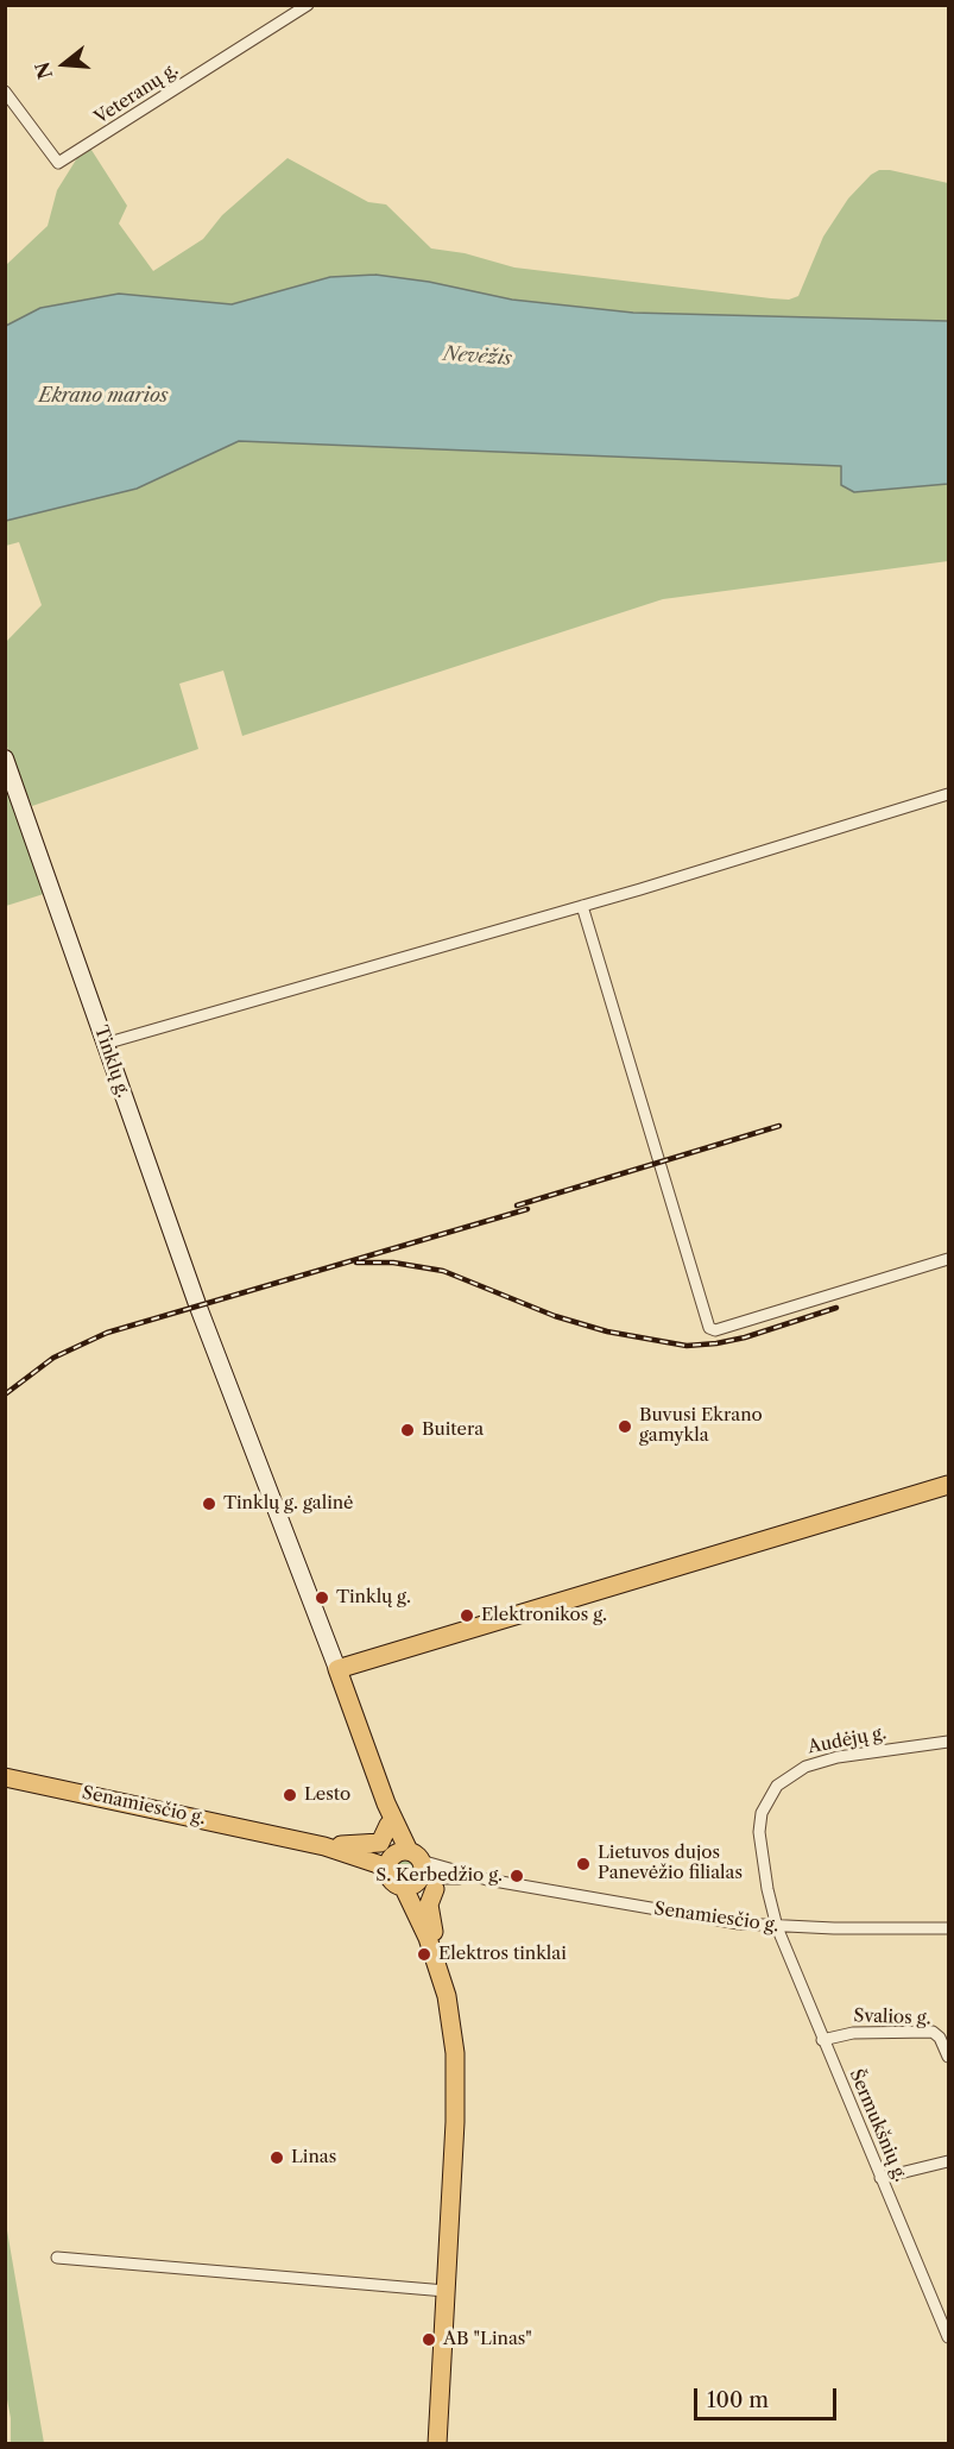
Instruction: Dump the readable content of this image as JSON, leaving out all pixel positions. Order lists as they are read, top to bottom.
{
  "streets": {
    "main road": ["Tinklų g.", "Senamiesčio g."],
    "street": [
      "Veteranų g.",
      "Audėjų g.",
      "Svalios g.",
      "Šermukšnių g."
    ]
  },
  "crossings": [
    ["Tinklų g.", "Senamiesčio g."],
    ["Audėjų g.", "Senamiesčio g."],
    ["Audėjų g.", "Šermukšnių g."],
    ["Senamiesčio g.", "Šermukšnių g."],
    ["Svalios g.", "Šermukšnių g."]
  ],
  "water": ["Nevėžis", "Ekrano marios"],
  "places": [
    "Buvusi Ekrano gamykla",
    "Buitera",
    "Tinklų g. galinė",
    "Tinklų g.",
    "Elektronikos g.",
    "Lesto",
    "Lietuvos dujos Panevėžio filialas",
    "S. Kerbedžio g.",
    "Elektros tinklai",
    "Linas",
    "AB \"Linas\""
  ],
  "scale_bar": "100 m",
  "north": "left"
}
